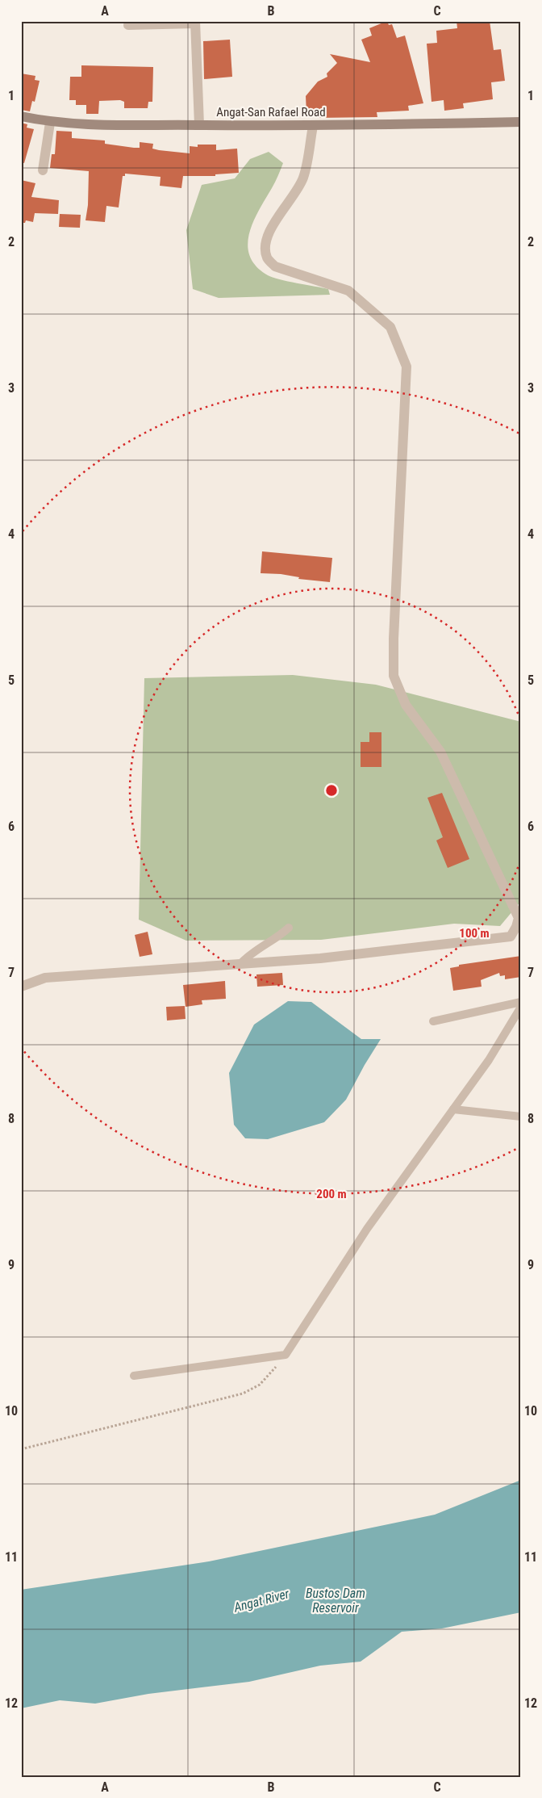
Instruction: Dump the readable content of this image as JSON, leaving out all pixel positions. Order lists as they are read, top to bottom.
{
  "streets": {
    "main road": ["Angat-San Rafael Road"]
  },
  "water": ["Bustos Dam Reservoir", "Angat River"],
  "grid": {
    "columns": ["A", "B", "C"],
    "rows": [
      "1",
      "2",
      "3",
      "4",
      "5",
      "6",
      "7",
      "8",
      "9",
      "10",
      "11",
      "12"
    ]
  },
  "rings": ["100 m", "200 m"]
}
